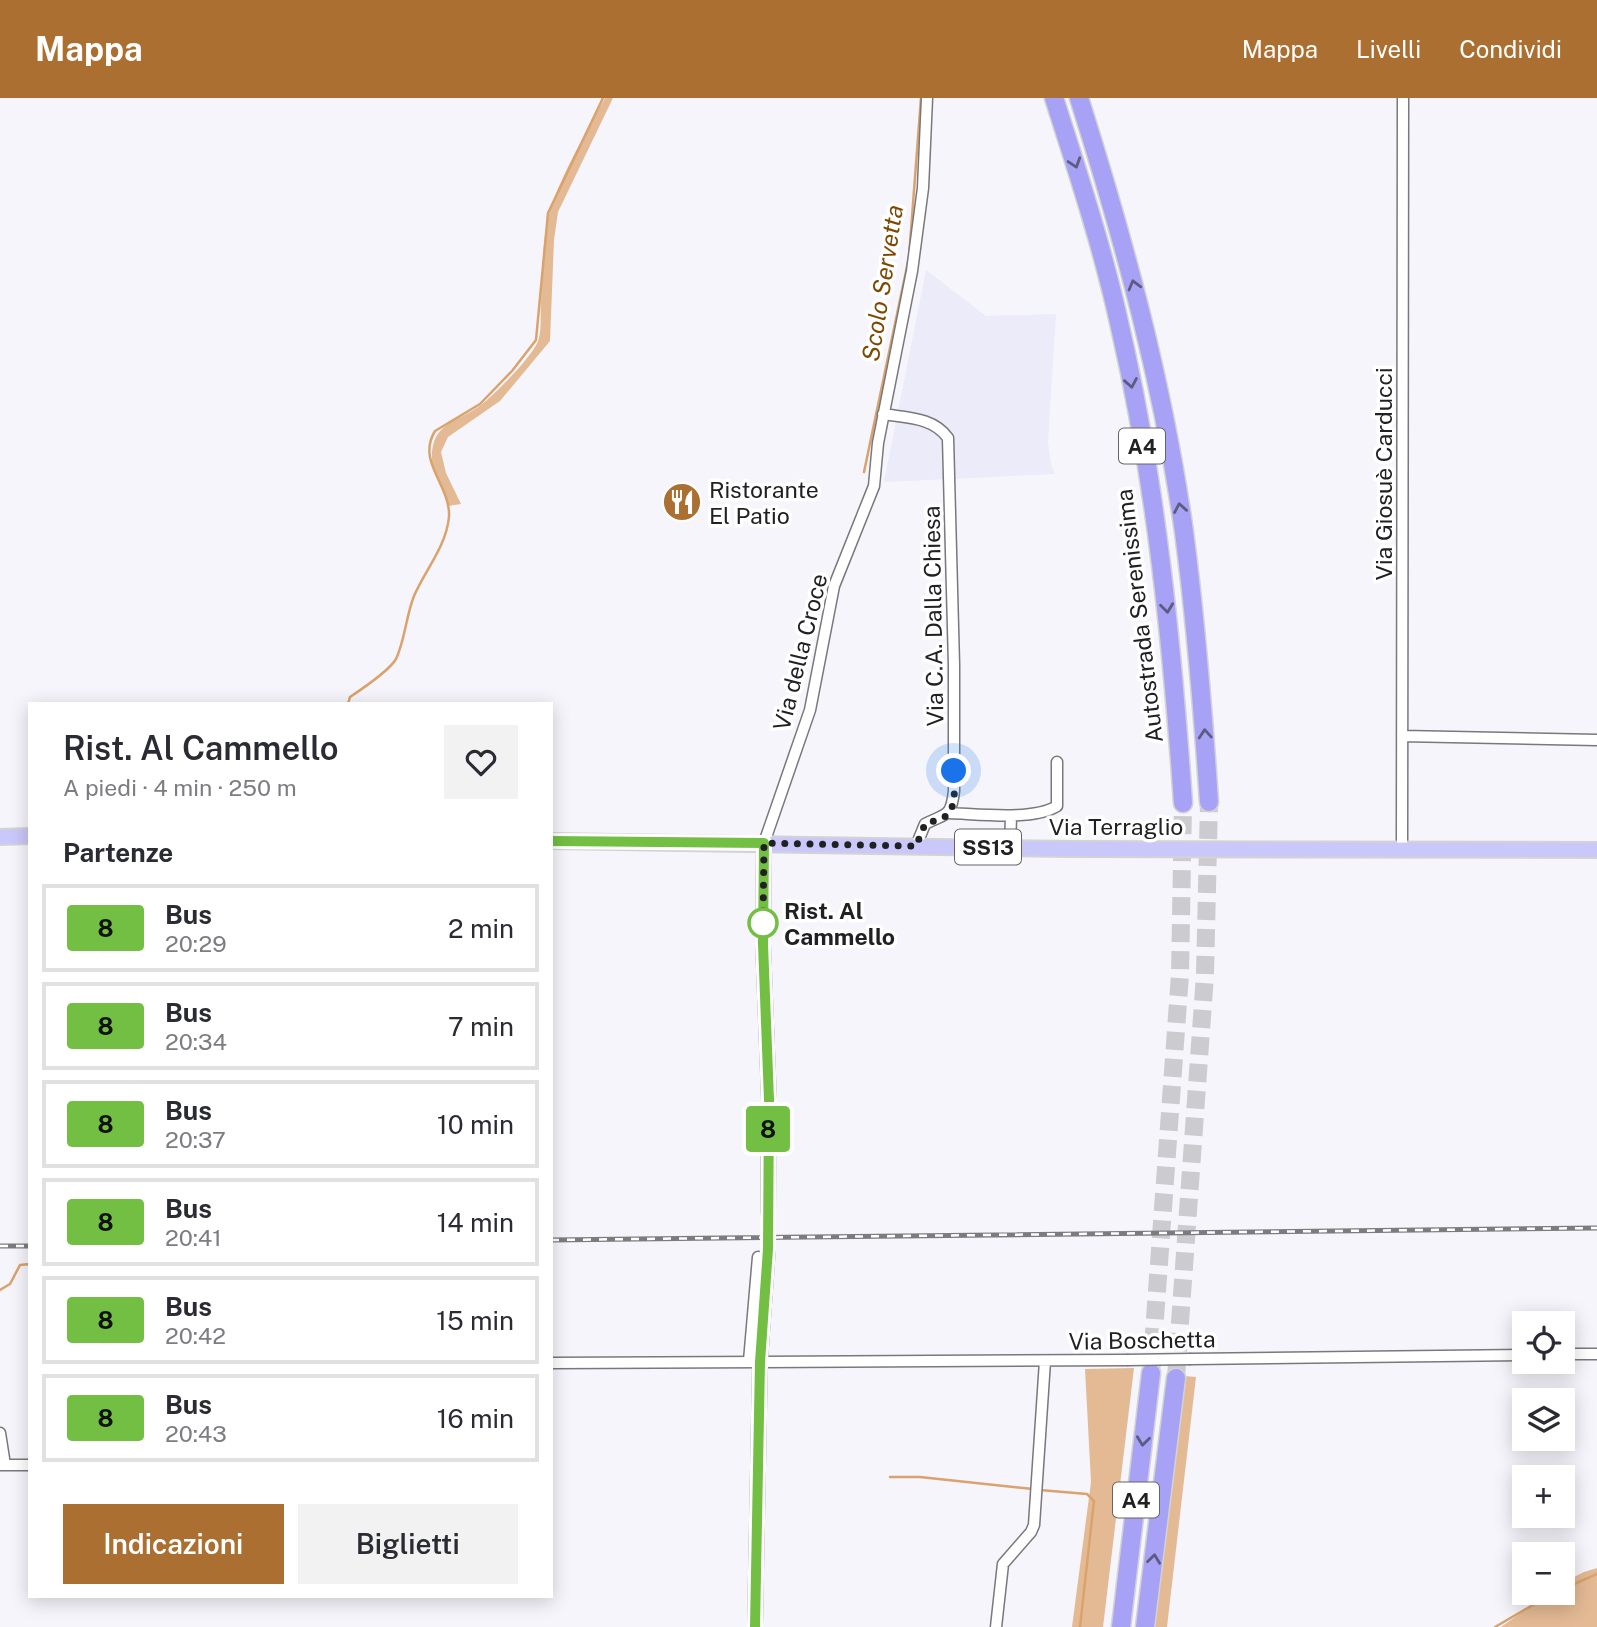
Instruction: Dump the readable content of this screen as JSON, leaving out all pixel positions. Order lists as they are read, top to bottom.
{
  "streets": {
    "highway": ["A4", "Autostrada Serenissima"],
    "main road": ["Via Terraglio", "SS13"],
    "street": [
      "Via Giosuè Carducci",
      "Via C.A. Dalla Chiesa",
      "Via della Croce",
      "Via Boschetta"
    ]
  },
  "crossings": [
    ["Via Giosuè Carducci", "Via Terraglio"],
    ["Via C.A. Dalla Chiesa", "Via della Croce"],
    ["Via della Croce", "Via Terraglio"]
  ],
  "water": ["Scolo Servetta"],
  "places": {
    "restaurant": ["Ristorante El Patio"],
    "other": ["Rist. Al Cammello"]
  },
  "lines": ["bus line 8"],
  "page": {
    "header": "Mappa",
    "nav": ["Mappa", "Livelli", "Condividi"],
    "on_map": "8",
    "heading": [
      ["Rist. Al Cammello", "A piedi · 4 min · 250 m"],
      "Partenze"
    ],
    "list": [
      {
        "mark": "8",
        "name": "Bus",
        "note": "20:29",
        "value": "2 min"
      },
      {
        "mark": "8",
        "name": "Bus",
        "note": "20:34",
        "value": "7 min"
      },
      {
        "mark": "8",
        "name": "Bus",
        "note": "20:37",
        "value": "10 min"
      },
      {
        "mark": "8",
        "name": "Bus",
        "note": "20:41",
        "value": "14 min"
      },
      {
        "mark": "8",
        "name": "Bus",
        "note": "20:42",
        "value": "15 min"
      },
      {
        "mark": "8",
        "name": "Bus",
        "note": "20:43",
        "value": "16 min"
      }
    ],
    "map_buttons": ["+", "−"],
    "buttons": ["Indicazioni", "Biglietti"]
  }
}
